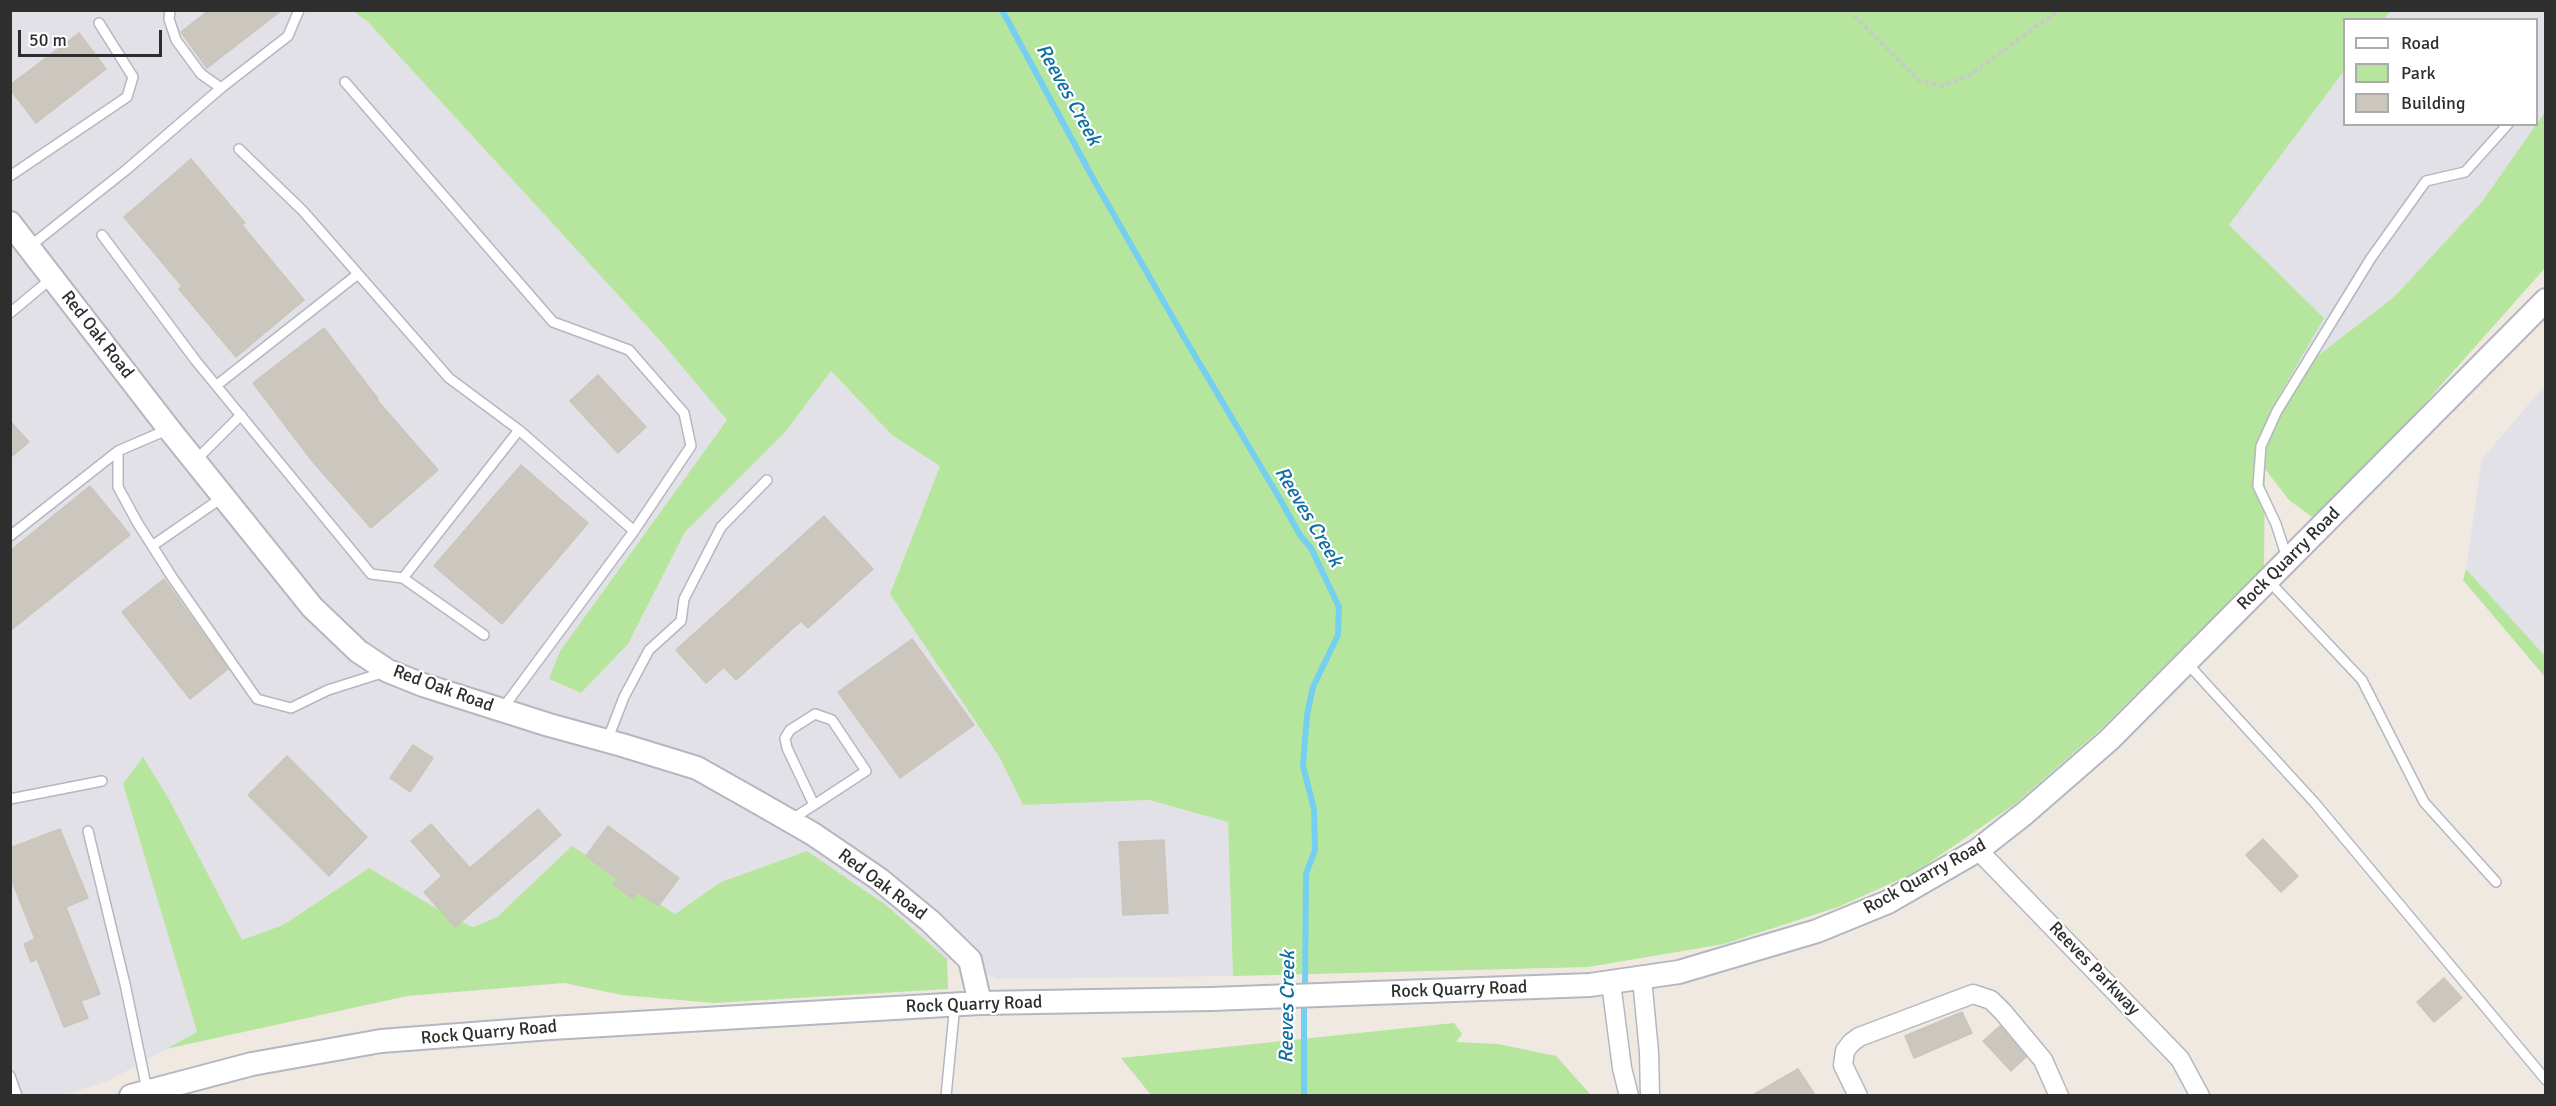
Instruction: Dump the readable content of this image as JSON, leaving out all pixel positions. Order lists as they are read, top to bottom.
{
  "streets": {
    "street": ["Red Oak Road", "Rock Quarry Road", "Reeves Parkway"]
  },
  "crossings": [
    ["Red Oak Road", "Rock Quarry Road"],
    ["Rock Quarry Road", "Reeves Parkway"]
  ],
  "water": ["Reeves Creek"],
  "legend": ["Road", "Park", "Building"],
  "scale_bar": "50 m"
}
